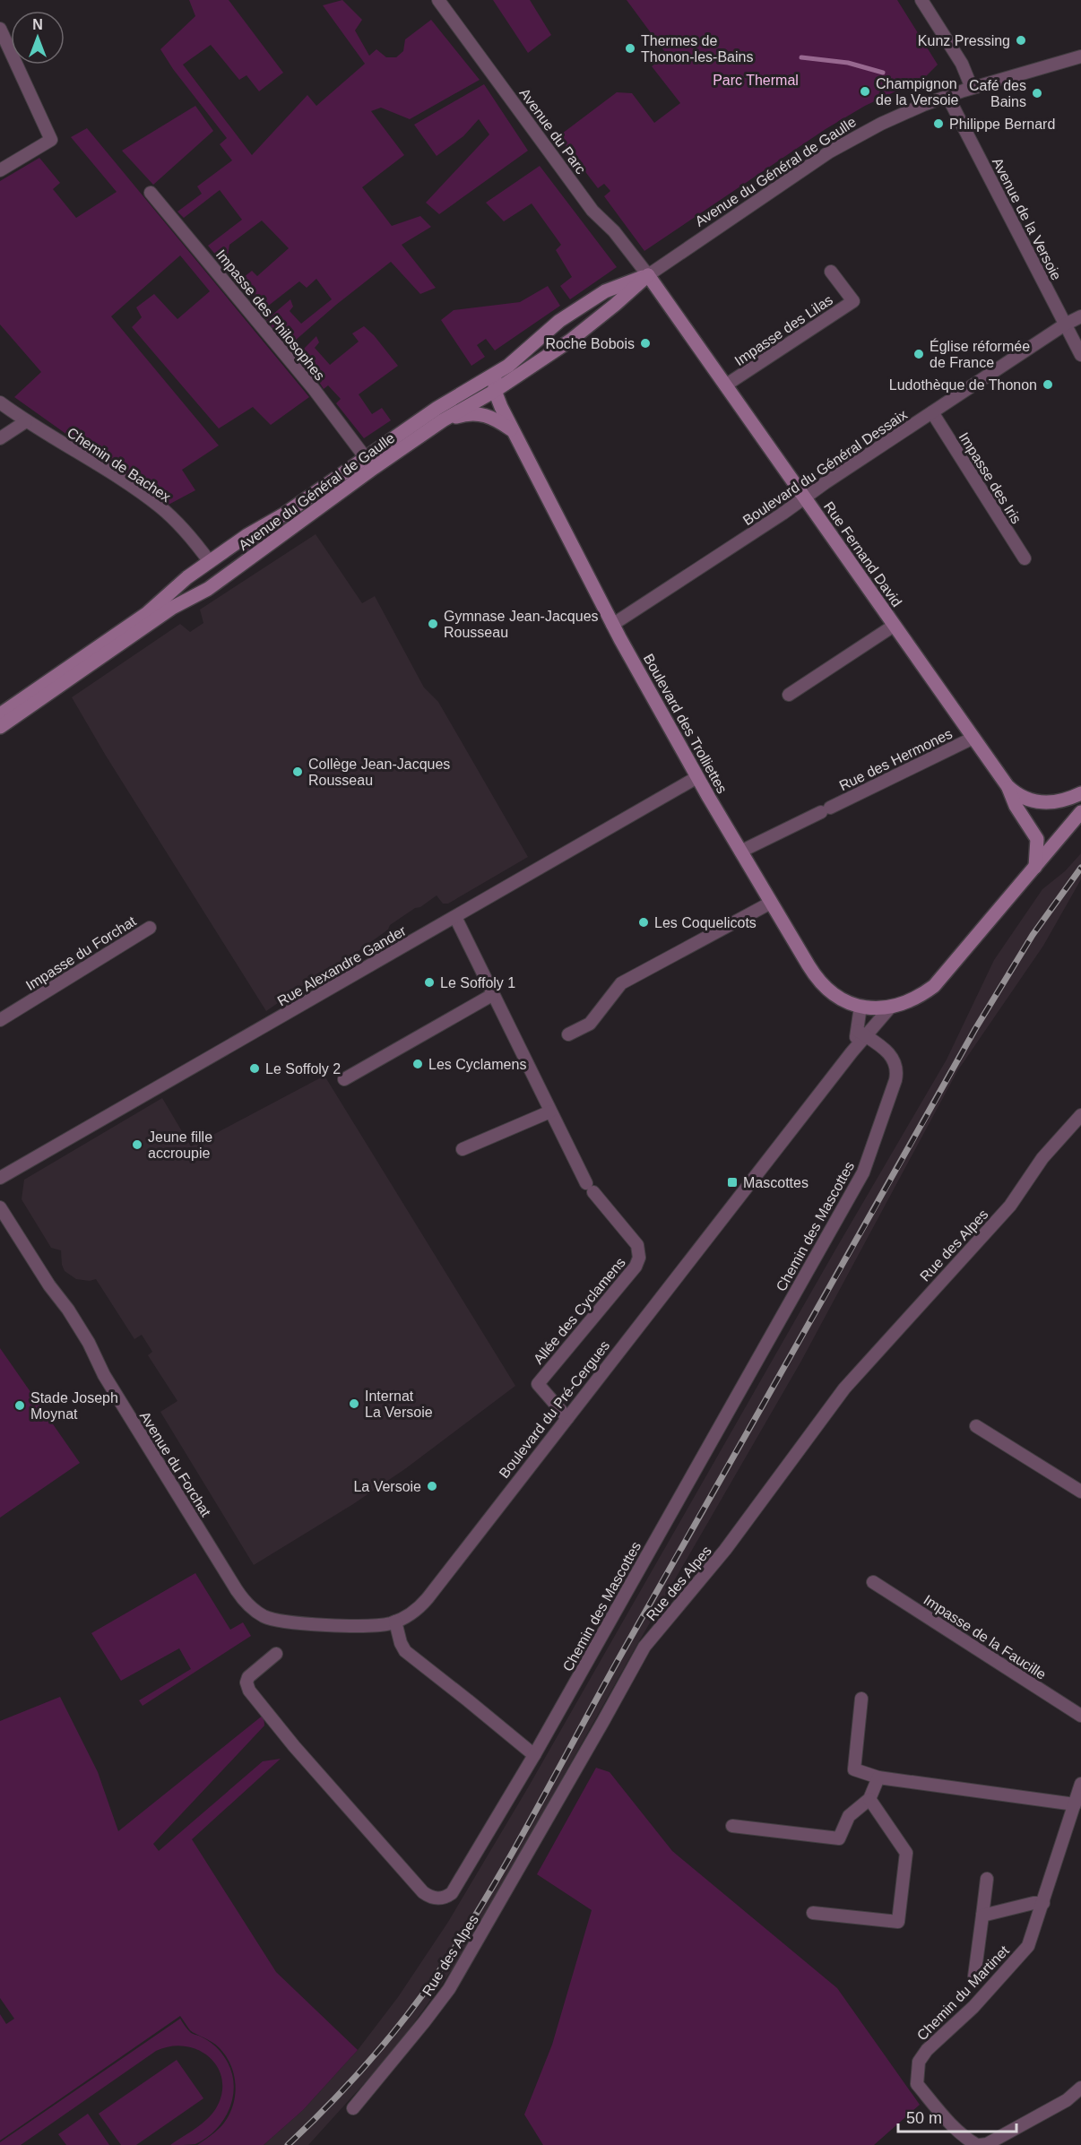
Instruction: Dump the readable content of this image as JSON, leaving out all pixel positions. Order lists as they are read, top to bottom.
{
  "streets": {
    "main road": [
      "Avenue du Général de Gaulle",
      "Rue Fernand David",
      "Boulevard des Trolliettes",
      "Boulevard du Pré-Cergues"
    ],
    "street": [
      "Avenue du Parc",
      "Avenue de la Versoie",
      "Impasse des Philosophes",
      "Impasse des Lilas",
      "Chemin de Bachex",
      "Boulevard du Général Dessaix",
      "Impasse des Iris",
      "Rue des Hermones",
      "Impasse du Forchat",
      "Rue Alexandre Gander",
      "Chemin des Mascottes",
      "Rue des Alpes",
      "Allée des Cyclamens",
      "Avenue du Forchat",
      "Impasse de la Faucille",
      "Chemin du Martinet"
    ]
  },
  "crossings": [
    ["Avenue du Parc", "Avenue du Général de Gaulle"],
    ["Avenue du Parc", "Rue Fernand David"],
    ["Avenue du Général de Gaulle", "Avenue de la Versoie"],
    ["Avenue du Général de Gaulle", "Impasse des Philosophes"],
    ["Avenue du Général de Gaulle", "Chemin de Bachex"],
    ["Avenue du Général de Gaulle", "Rue Fernand David"],
    ["Avenue du Général de Gaulle", "Boulevard des Trolliettes"],
    ["Avenue de la Versoie", "Boulevard du Général Dessaix"],
    ["Impasse des Lilas", "Rue Fernand David"],
    ["Boulevard du Général Dessaix", "Impasse des Iris"],
    ["Boulevard du Général Dessaix", "Rue Fernand David"],
    ["Boulevard du Général Dessaix", "Boulevard des Trolliettes"],
    ["Rue Fernand David", "Rue des Hermones"],
    ["Boulevard des Trolliettes", "Rue des Hermones"],
    ["Boulevard des Trolliettes", "Rue Alexandre Gander"],
    ["Boulevard des Trolliettes", "Boulevard du Pré-Cergues"],
    ["Rue Alexandre Gander", "Allée des Cyclamens"],
    ["Chemin des Mascottes", "Boulevard du Pré-Cergues"],
    ["Allée des Cyclamens", "Boulevard du Pré-Cergues"],
    ["Boulevard du Pré-Cergues", "Avenue du Forchat"]
  ],
  "parks": ["Parc Thermal"],
  "places": {
    "other": [
      "Kunz Pressing",
      "Thermes de Thonon-les-Bains",
      "Champignon de la Versoie",
      "Café des Bains",
      "Philippe Bernard",
      "Roche Bobois",
      "Église réformée de France",
      "Ludothèque de Thonon",
      "Gymnase Jean-Jacques Rousseau",
      "Collège Jean-Jacques Rousseau",
      "Les Coquelicots",
      "Le Soffoly 1",
      "Les Cyclamens",
      "Le Soffoly 2",
      "Jeune fille accroupie",
      "Internat La Versoie",
      "Stade Joseph Moynat",
      "La Versoie"
    ],
    "transit": ["Mascottes"]
  },
  "scale_bar": "50 m",
  "north": "top"
}
